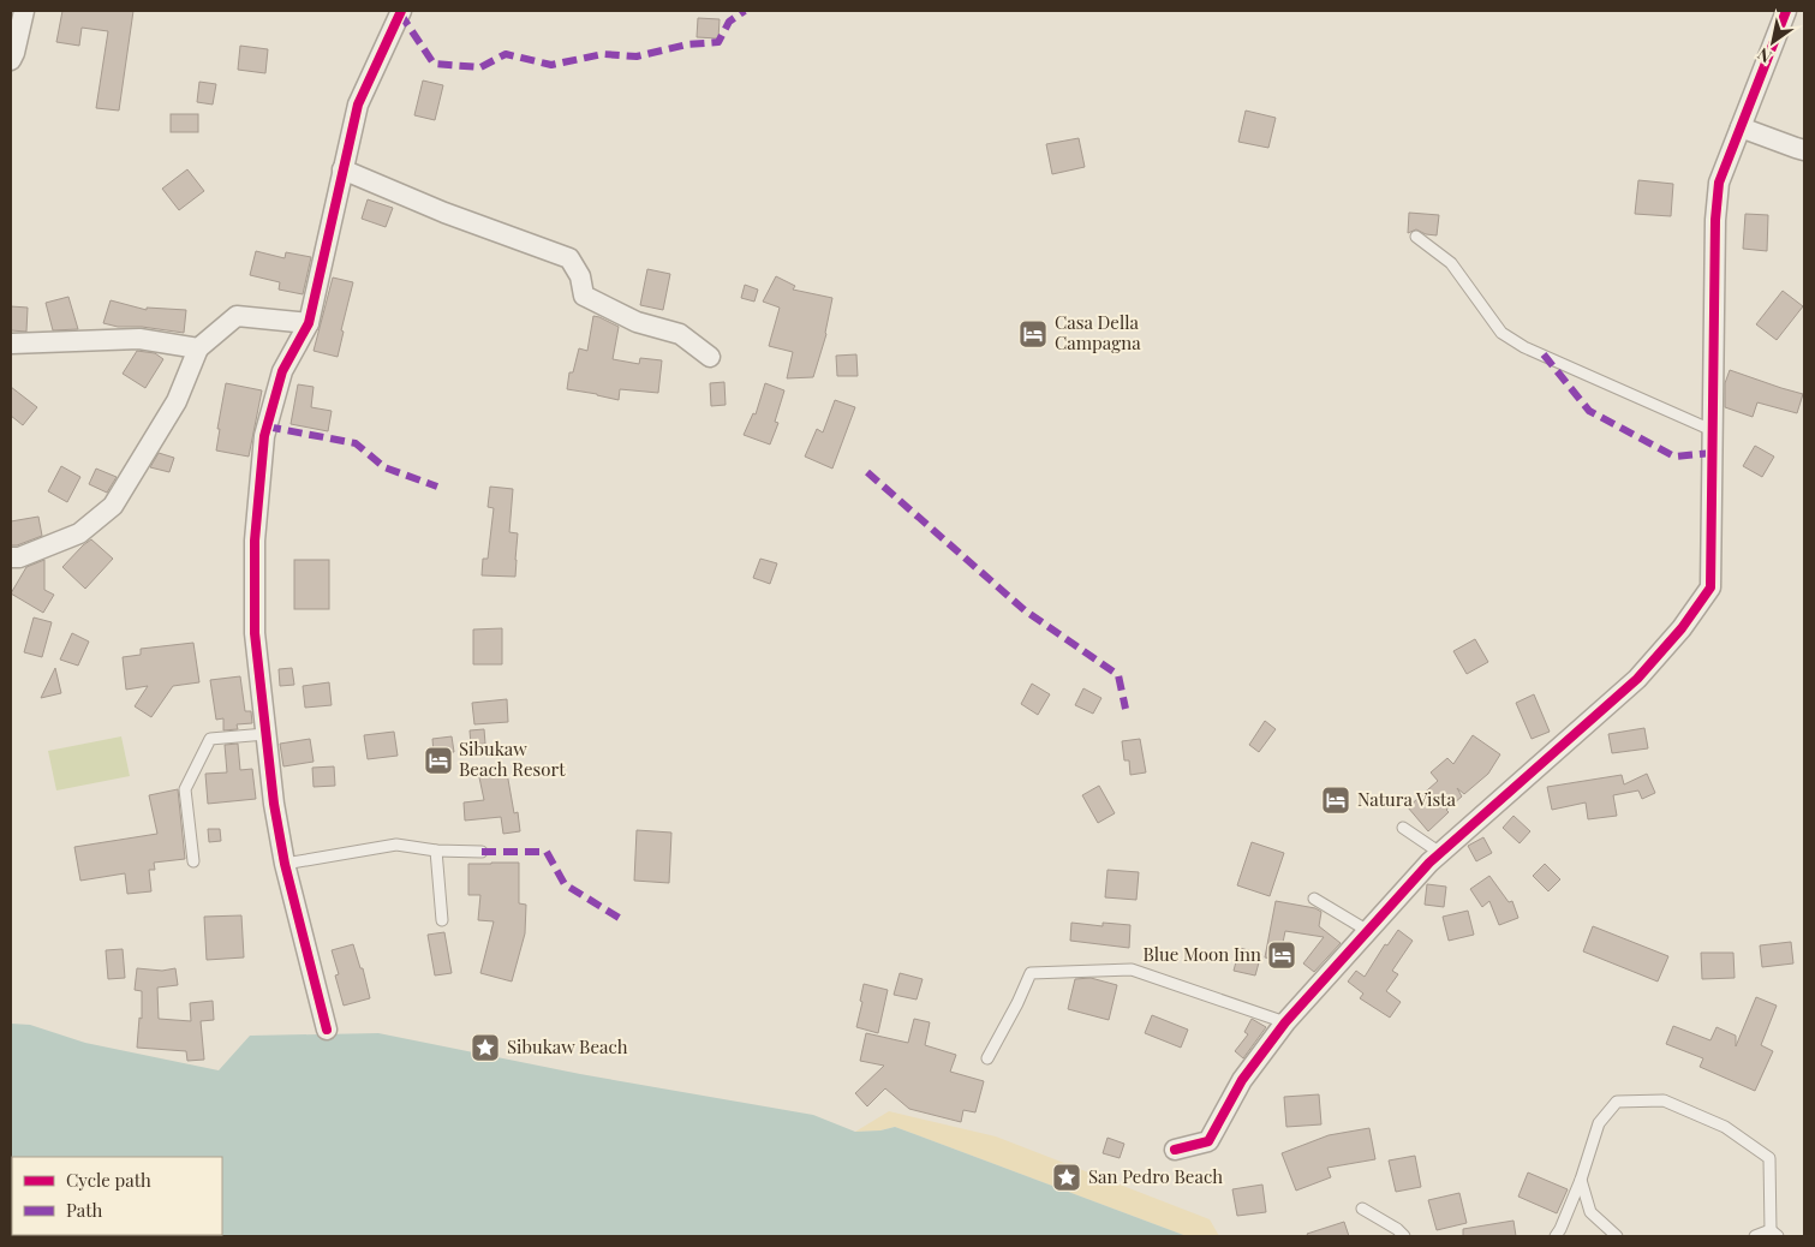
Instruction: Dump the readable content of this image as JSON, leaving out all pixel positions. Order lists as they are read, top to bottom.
{
  "places": {
    "hotel": [
      "Casa Della Campagna",
      "Sibukaw Beach Resort",
      "Natura Vista",
      "Blue Moon Inn"
    ],
    "place": ["Sibukaw Beach", "San Pedro Beach"]
  },
  "legend": ["Cycle path", "Path"],
  "north": "bottom left"
}
